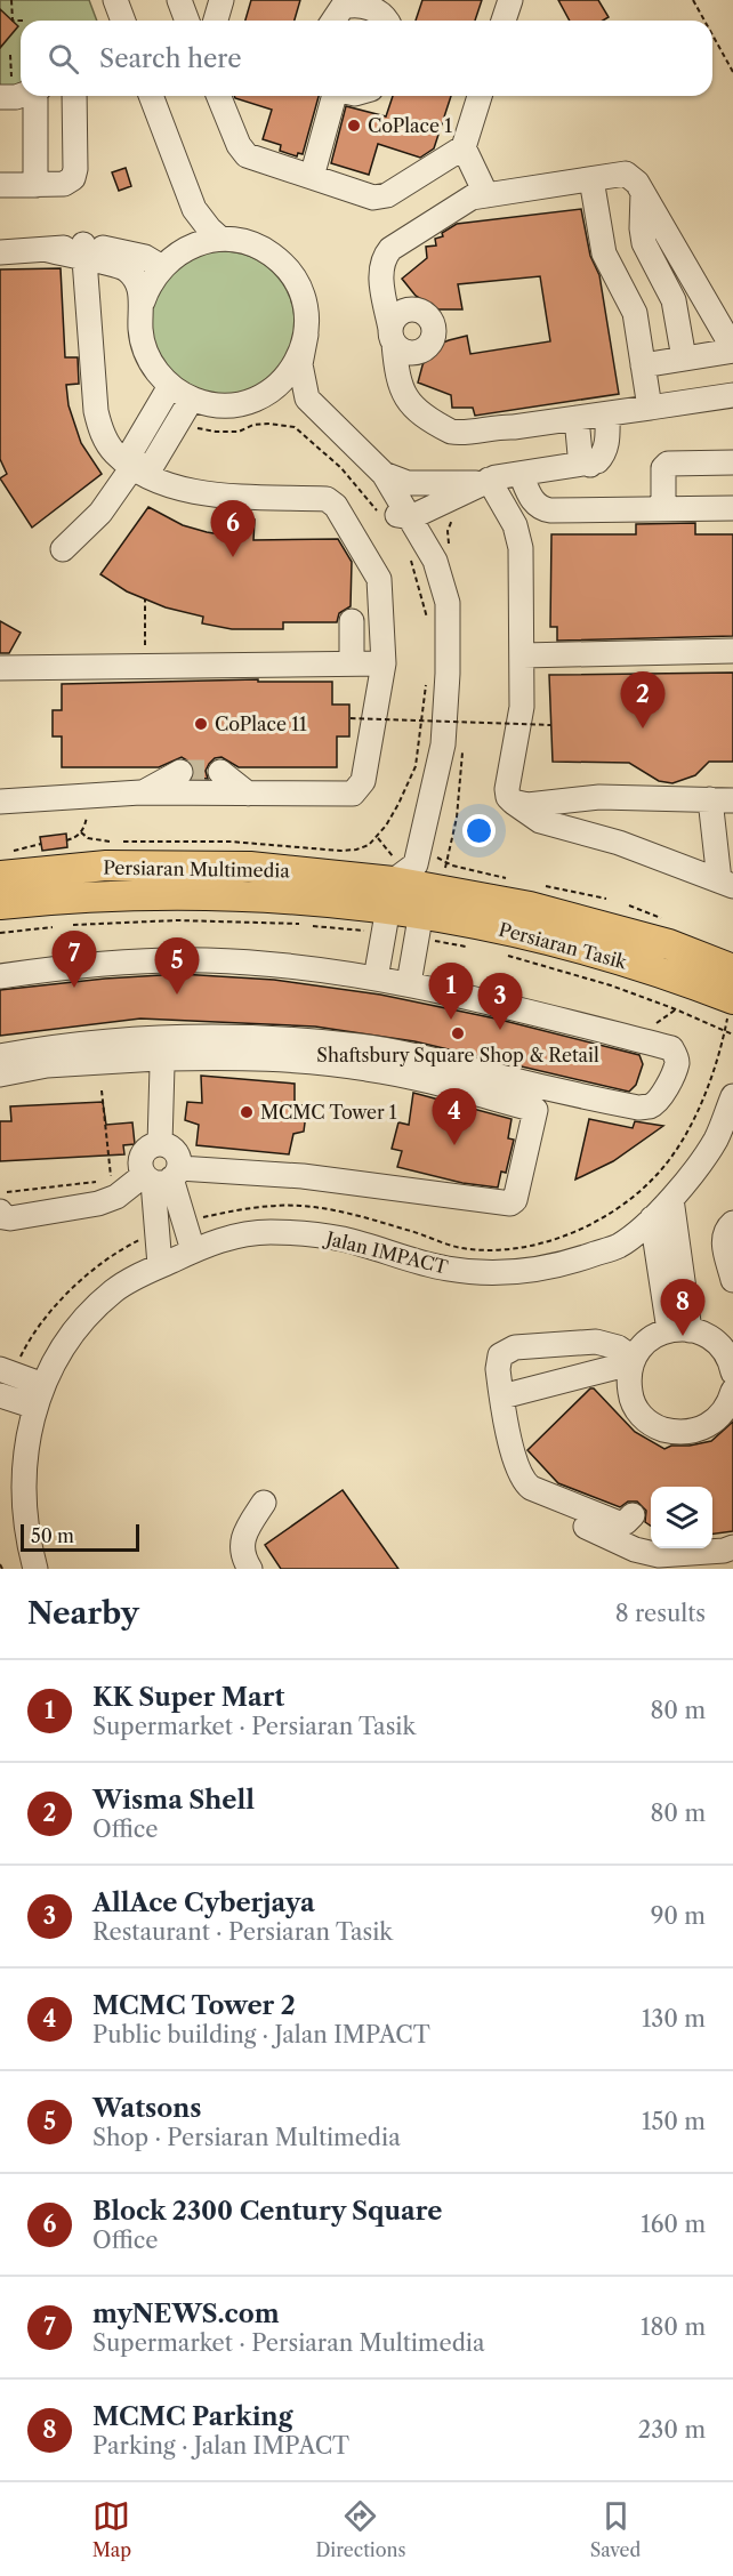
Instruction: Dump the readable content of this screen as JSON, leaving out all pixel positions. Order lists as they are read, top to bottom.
{
  "streets": {
    "main road": ["Persiaran Multimedia", "Persiaran Tasik"],
    "street": ["Jalan IMPACT"]
  },
  "crossings": [
    ["Persiaran Multimedia", "Persiaran Tasik"]
  ],
  "places": [
    "CoPlace 1",
    "CoPlace 11",
    "Shaftsbury Square Shop & Retail",
    "MCMC Tower 1"
  ],
  "scale_bar": "50 m",
  "page": {
    "search": "Search here",
    "pins": [
      "6",
      "2",
      "7",
      "5",
      "1",
      "3",
      "4",
      "8"
    ],
    "scale": "50 m",
    "heading": ["Nearby", "8 results"],
    "list": [
      {
        "mark": "1",
        "name": "KK Super Mart",
        "note": "Supermarket · Persiaran Tasik",
        "value": "80 m"
      },
      {
        "mark": "2",
        "name": "Wisma Shell",
        "note": "Office",
        "value": "80 m"
      },
      {
        "mark": "3",
        "name": "AllAce Cyberjaya",
        "note": "Restaurant · Persiaran Tasik",
        "value": "90 m"
      },
      {
        "mark": "4",
        "name": "MCMC Tower 2",
        "note": "Public building · Jalan IMPACT",
        "value": "130 m"
      },
      {
        "mark": "5",
        "name": "Watsons",
        "note": "Shop · Persiaran Multimedia",
        "value": "150 m"
      },
      {
        "mark": "6",
        "name": "Block 2300 Century Square",
        "note": "Office",
        "value": "160 m"
      },
      {
        "mark": "7",
        "name": "myNEWS.com",
        "note": "Supermarket · Persiaran Multimedia",
        "value": "180 m"
      },
      {
        "mark": "8",
        "name": "MCMC Parking",
        "note": "Parking · Jalan IMPACT",
        "value": "230 m"
      }
    ],
    "nav": ["Map", "Directions", "Saved"]
  }
}
